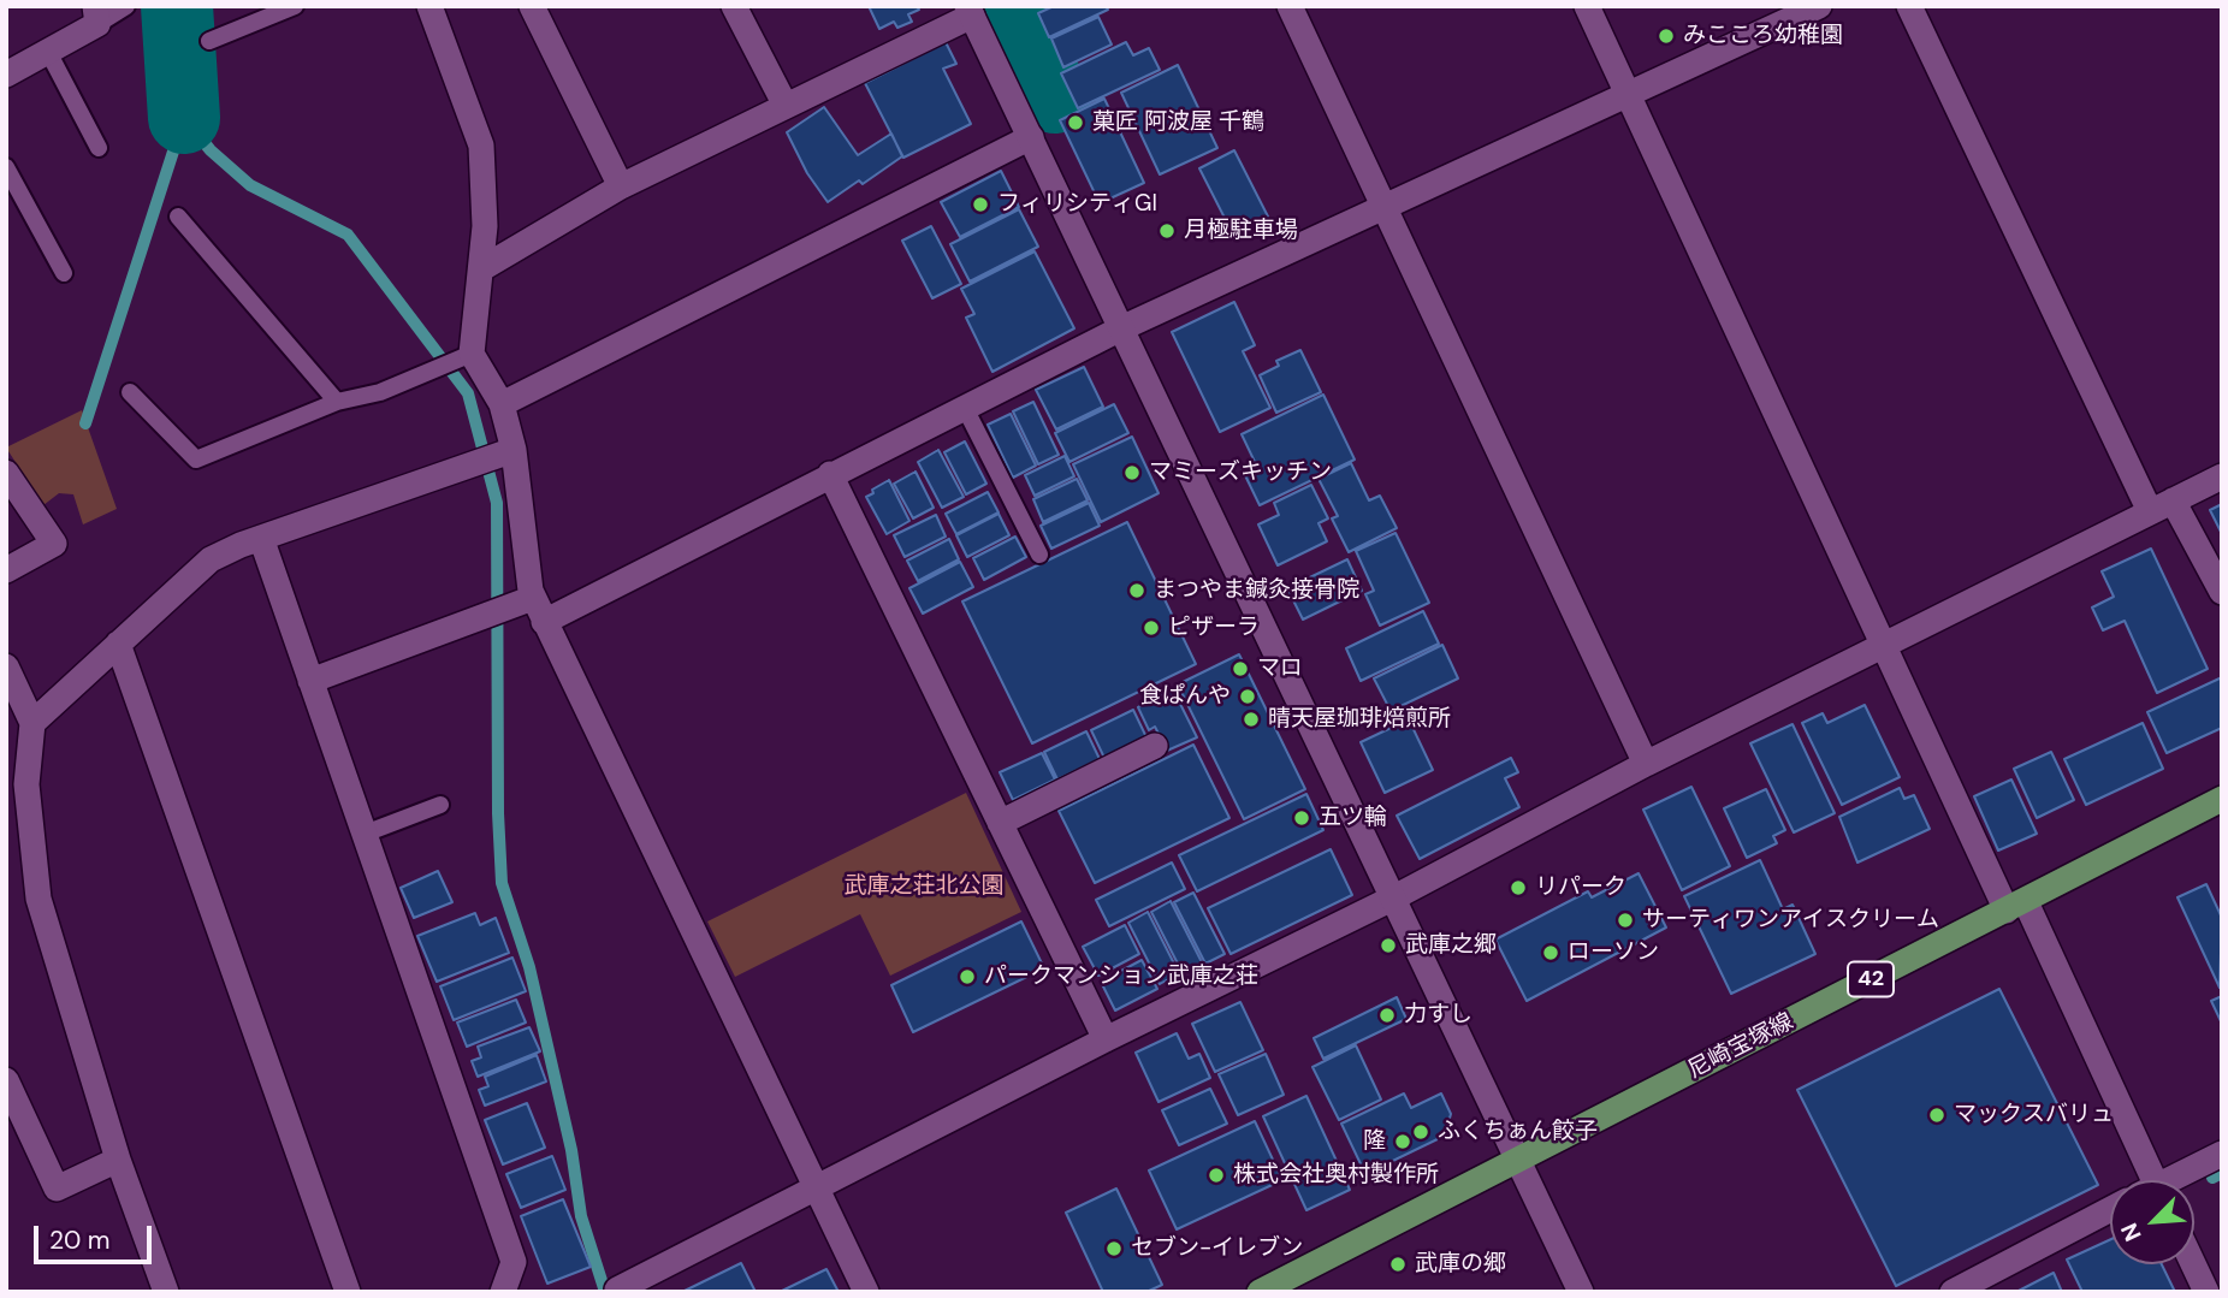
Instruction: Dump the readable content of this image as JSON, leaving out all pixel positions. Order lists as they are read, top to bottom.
{
  "streets": {
    "main road": ["42", "尼崎宝塚線"]
  },
  "parks": ["武庫之荘北公園"],
  "places": [
    "みこころ幼稚園",
    "菓匠 阿波屋 千鶴",
    "フィリシティGI",
    "月極駐車場",
    "マミーズキッチン",
    "まつやま鍼灸接骨院",
    "ピザーラ",
    "マロ",
    "食ぱんや",
    "晴天屋珈琲焙煎所",
    "五ツ輪",
    "リパーク",
    "サーティワンアイスクリーム",
    "武庫之郷",
    "ローソン",
    "パークマンション武庫之荘",
    "力すし",
    "マックスバリュ",
    "ふくちぁん餃子",
    "隆",
    "株式会社奥村製作所",
    "セブン-イレブン",
    "武庫の郷"
  ],
  "scale_bar": "20 m",
  "north": "bottom left"
}
